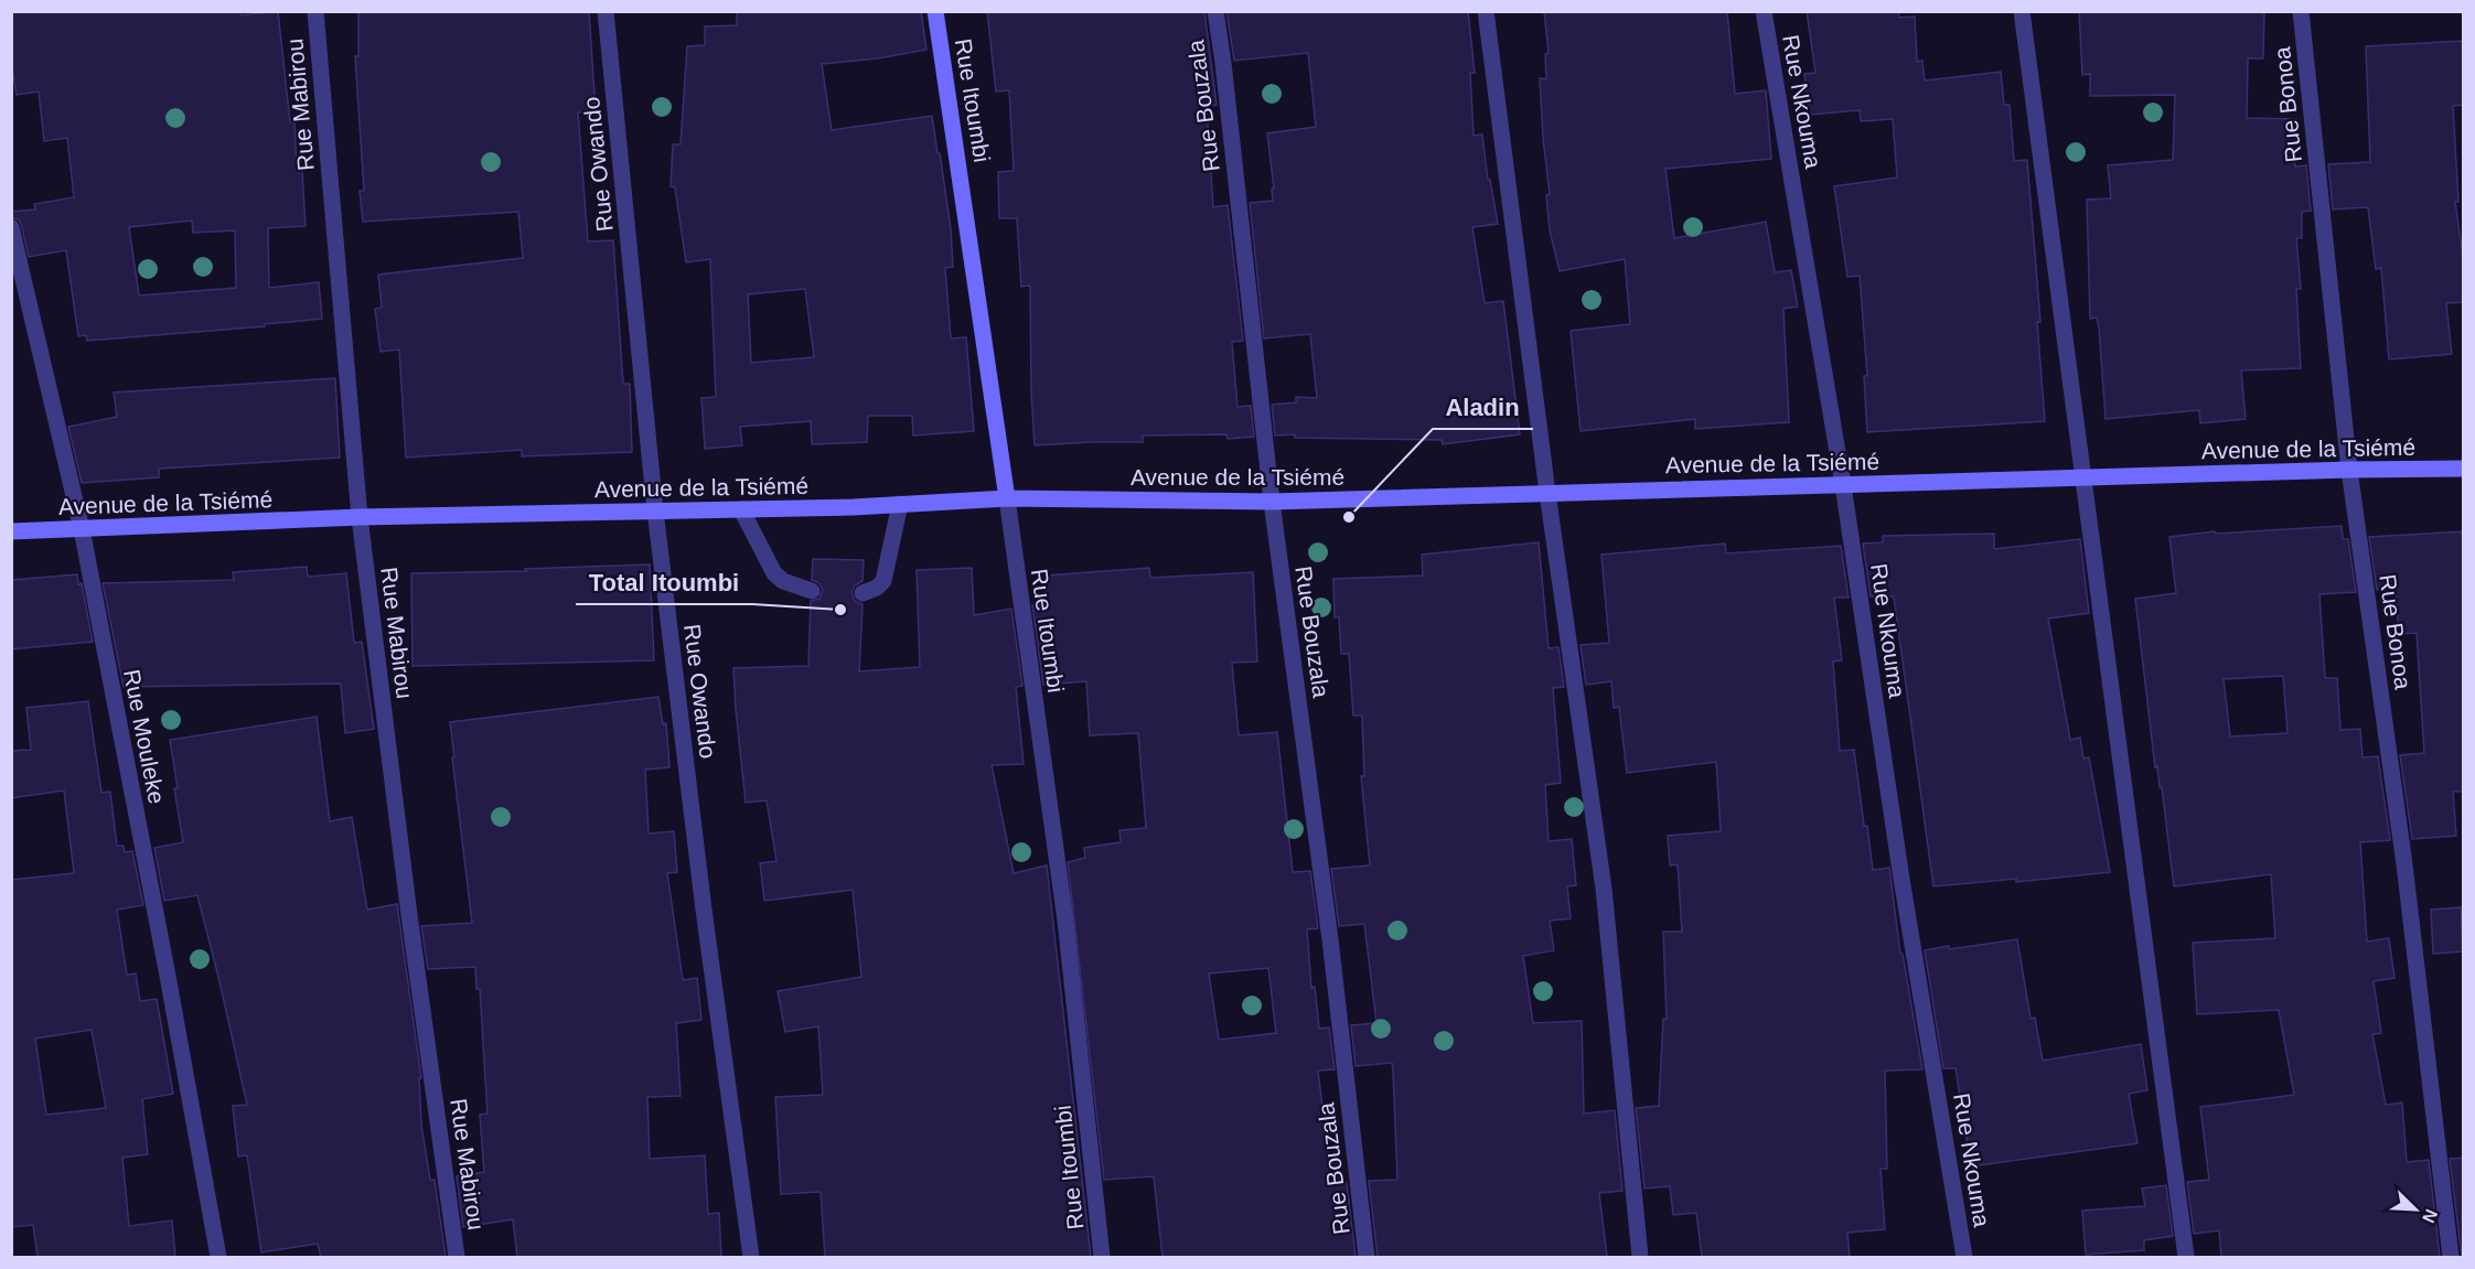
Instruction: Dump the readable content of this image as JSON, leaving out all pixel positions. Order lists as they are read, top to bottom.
{
  "streets": {
    "main road": ["Rue Itoumbi", "Avenue de la Tsiémé"],
    "street": [
      "Rue Nkouma",
      "Rue Mabirou",
      "Rue Bonoa",
      "Rue Bouzala",
      "Rue Owando",
      "Rue Mouleke"
    ]
  },
  "crossings": [
    ["Rue Itoumbi", "Avenue de la Tsiémé"],
    ["Rue Nkouma", "Avenue de la Tsiémé"],
    ["Rue Mabirou", "Avenue de la Tsiémé"],
    ["Rue Bonoa", "Avenue de la Tsiémé"],
    ["Rue Bouzala", "Avenue de la Tsiémé"],
    ["Rue Owando", "Avenue de la Tsiémé"],
    ["Avenue de la Tsiémé", "Rue Mouleke"]
  ],
  "places": ["Aladin", "Total Itoumbi"],
  "north": "bottom right"
}
